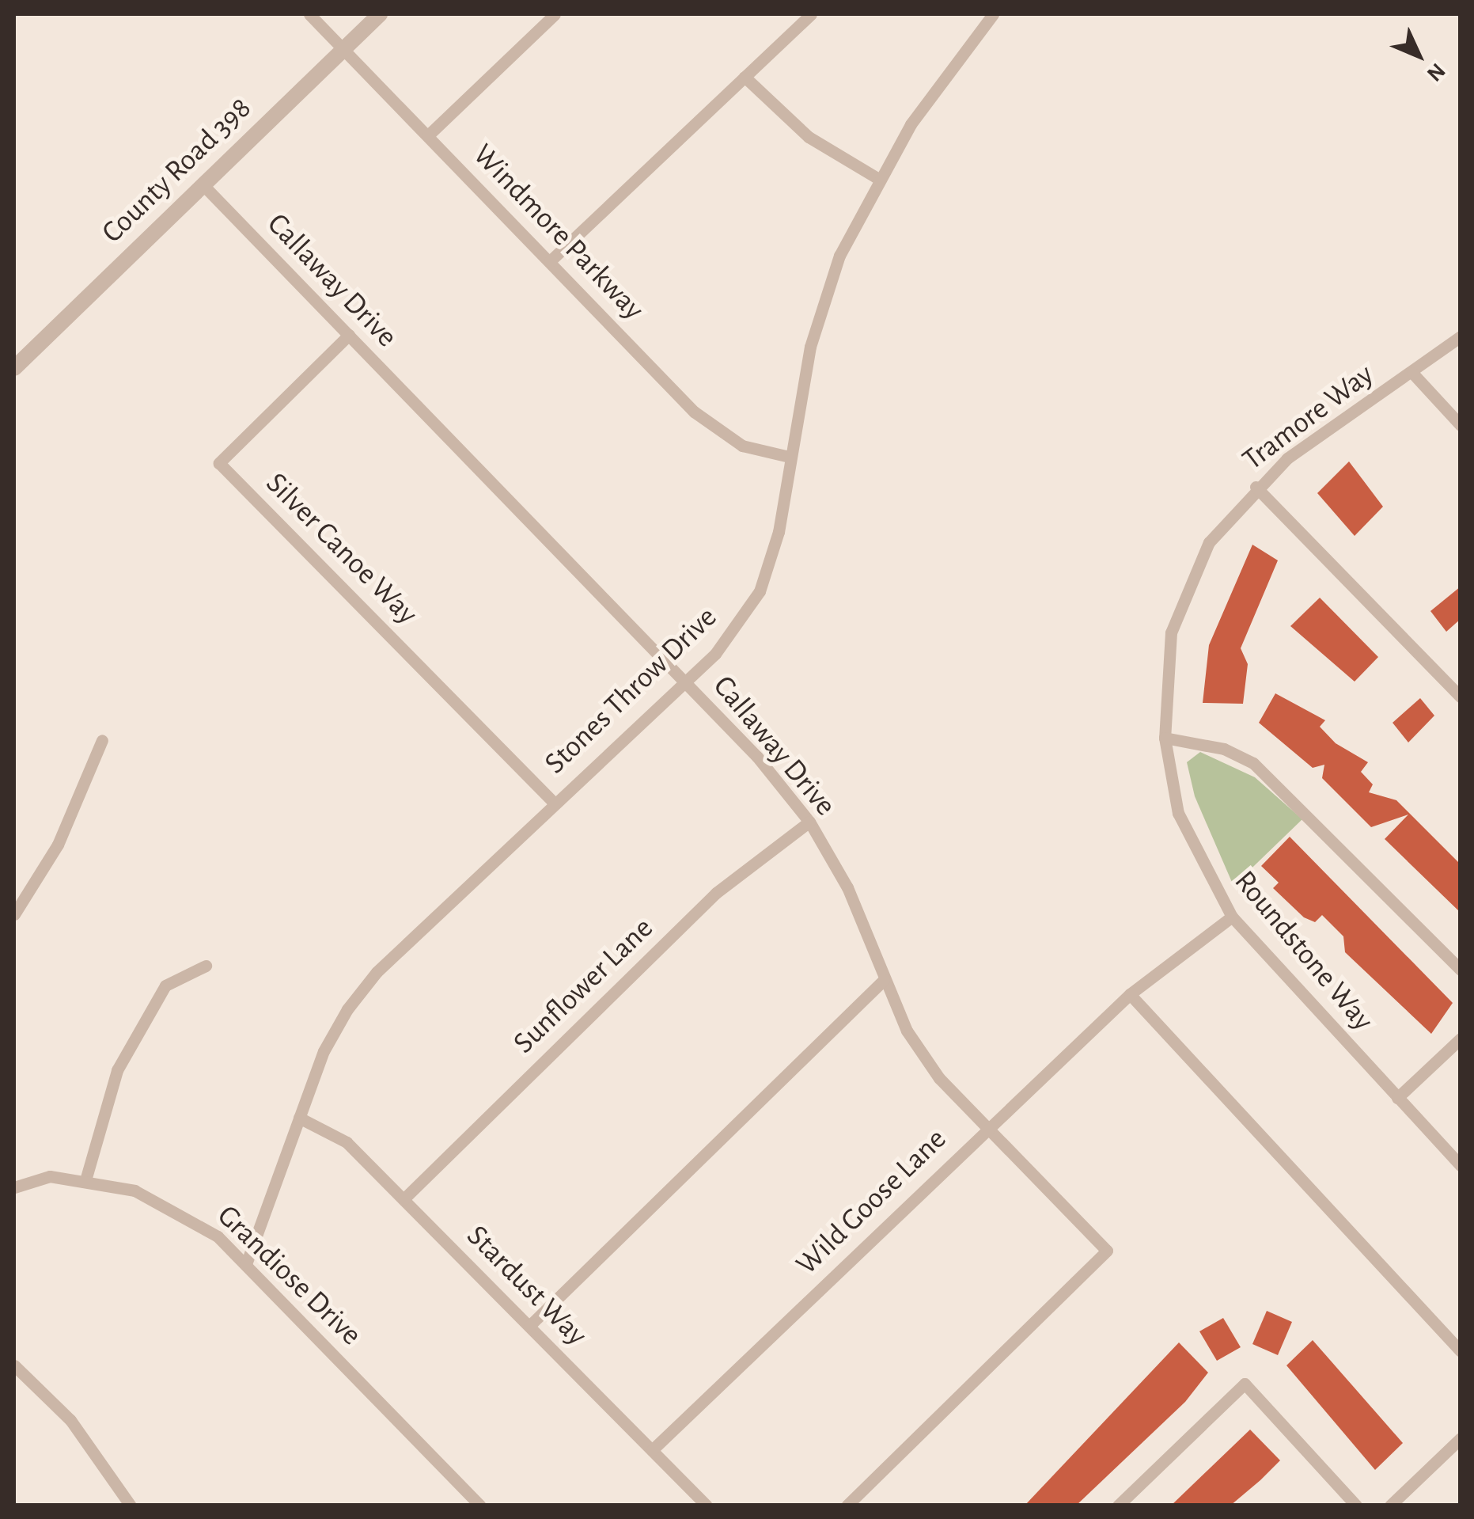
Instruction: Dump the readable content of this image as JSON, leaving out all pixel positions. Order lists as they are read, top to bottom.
{
  "streets": {
    "street": [
      "County Road 398",
      "Windmore Parkway",
      "Callaway Drive",
      "Tramore Way",
      "Silver Canoe Way",
      "Stones Throw Drive",
      "Roundstone Way",
      "Sunflower Lane",
      "Wild Goose Lane",
      "Grandiose Drive",
      "Stardust Way"
    ]
  },
  "crossings": [
    ["County Road 398", "Windmore Parkway"],
    ["County Road 398", "Callaway Drive"],
    ["Windmore Parkway", "Stones Throw Drive"],
    ["Callaway Drive", "Silver Canoe Way"],
    ["Callaway Drive", "Stones Throw Drive"],
    ["Callaway Drive", "Sunflower Lane"],
    ["Callaway Drive", "Wild Goose Lane"],
    ["Tramore Way", "Roundstone Way"],
    ["Silver Canoe Way", "Stones Throw Drive"],
    ["Stones Throw Drive", "Grandiose Drive"],
    ["Stones Throw Drive", "Stardust Way"],
    ["Roundstone Way", "Wild Goose Lane"],
    ["Sunflower Lane", "Stardust Way"],
    ["Wild Goose Lane", "Stardust Way"]
  ],
  "north": "bottom right"
}
